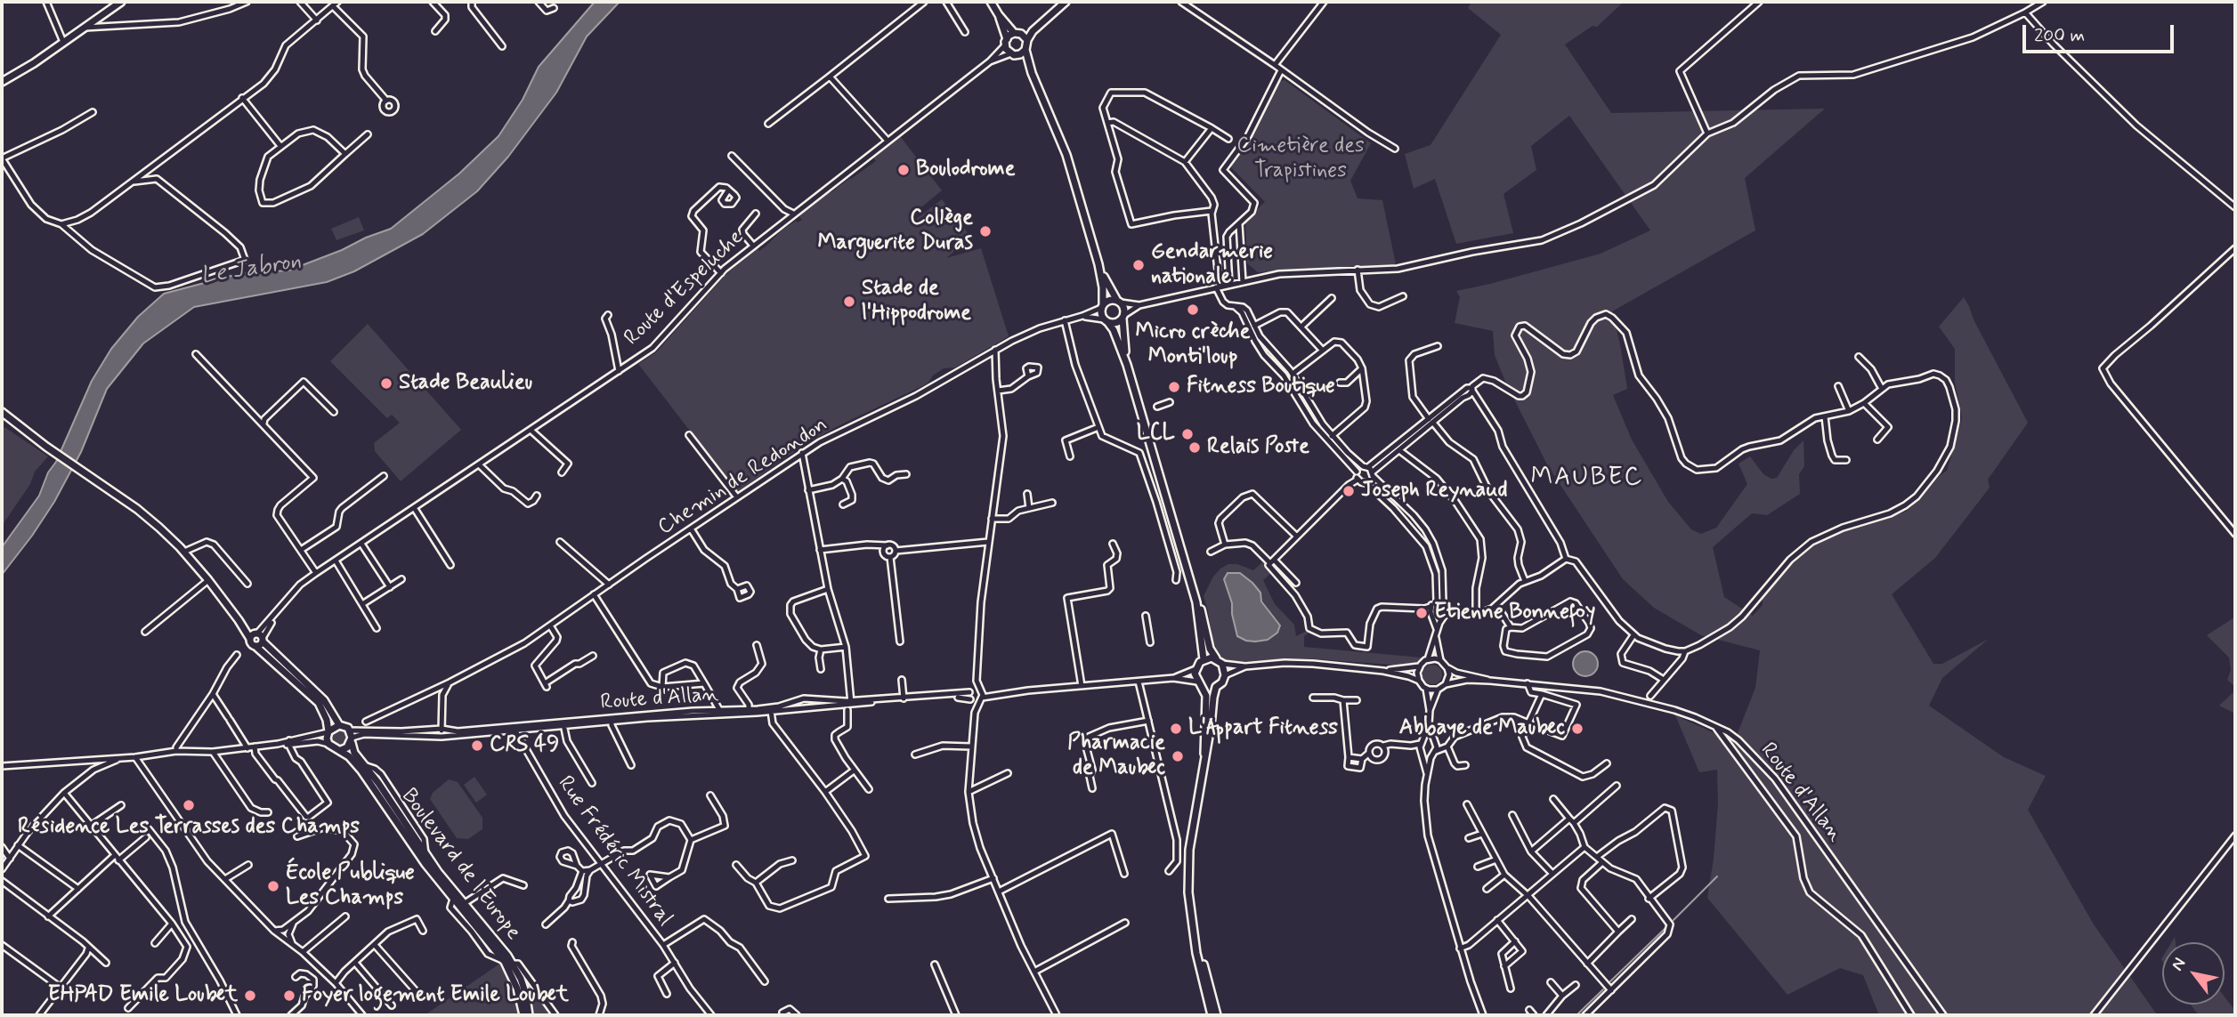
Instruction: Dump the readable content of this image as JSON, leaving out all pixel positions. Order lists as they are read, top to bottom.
{
  "streets": {
    "main road": ["Boulevard de l'Europe"],
    "street": [
      "Route d'Espeluche",
      "Chemin de Redondon",
      "Route d'Allan",
      "Rue Frédéric Mistral"
    ]
  },
  "crossings": [
    ["Route d'Allan", "Rue Frédéric Mistral"],
    ["Route d'Allan", "Boulevard de l'Europe"]
  ],
  "districts": ["MAUBEC"],
  "water": ["Le Jabron"],
  "parks": ["Cimetière des Trapistines"],
  "places": [
    "Boulodrome",
    "Collège Marguerite Duras",
    "Gendarmerie nationale",
    "Stade de l'Hippodrome",
    "Micro crèche Monti'loup",
    "Stade Beaulieu",
    "Fitness Boutique",
    "LCL",
    "Relais Poste",
    "Joseph Reynaud",
    "Etienne Bonnefoy",
    "L'Appart Fitness",
    "Abbaye de Maubec",
    "CRS 49",
    "Pharmacie de Maubec",
    "Résidence Les Terrasses des Champs",
    "École Publique Les Champs",
    "EHPAD Emile Loubet",
    "Foyer logement Emile Loubet"
  ],
  "scale_bar": "200 m",
  "north": "top left"
}
